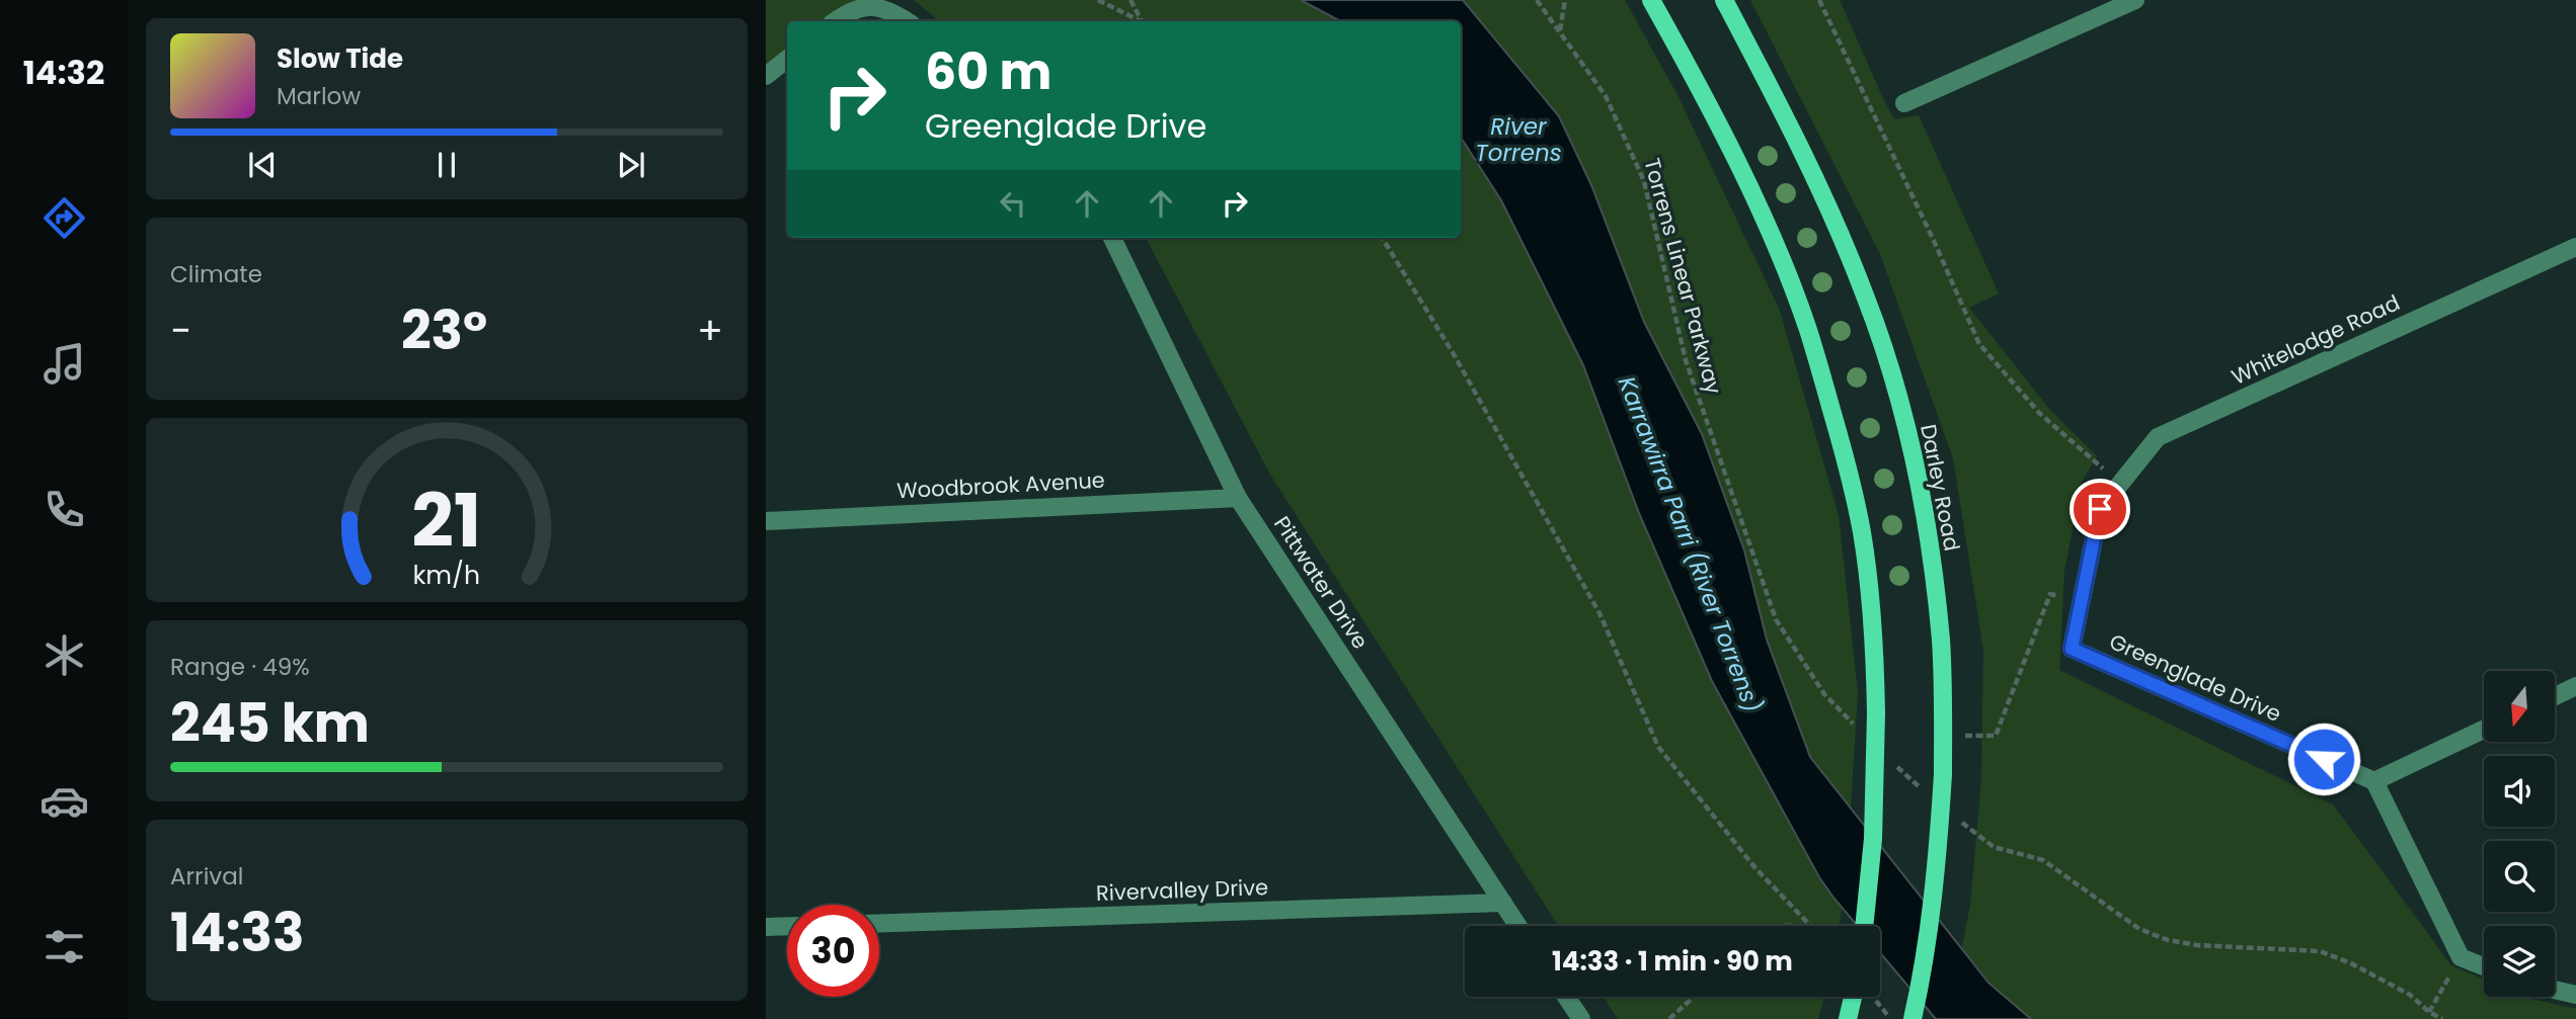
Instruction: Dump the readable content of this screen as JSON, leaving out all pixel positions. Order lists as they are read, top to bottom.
{
  "streets": {
    "main road": ["Darley Road"],
    "street": [
      "Whitelodge Road",
      "Woodbrook Avenue",
      "Pittwater Drive",
      "Greenglade Drive",
      "Rivervalley Drive"
    ],
    "path": ["Torrens Linear Parkway"]
  },
  "crossings": [
    ["Whitelodge Road", "Greenglade Drive"],
    ["Woodbrook Avenue", "Pittwater Drive"],
    ["Pittwater Drive", "Rivervalley Drive"]
  ],
  "water": ["River Torrens", "Karrawirra Parri (River Torrens)"],
  "north": "bottom",
  "page": {
    "tabs": "14:32",
    "turn": ["60 m", "Greenglade Drive"],
    "song": ["Slow Tide", "Marlow"],
    "tile": [
      "Climate",
      ["Range · 49%", "245 km"],
      ["Arrival", "14:33"]
    ],
    "heat": ["−", "23°", "+"],
    "limit": "30",
    "trip": "14:33 · 1 min · 90 m",
    "gauge": ["21", "km/h"]
  }
}
